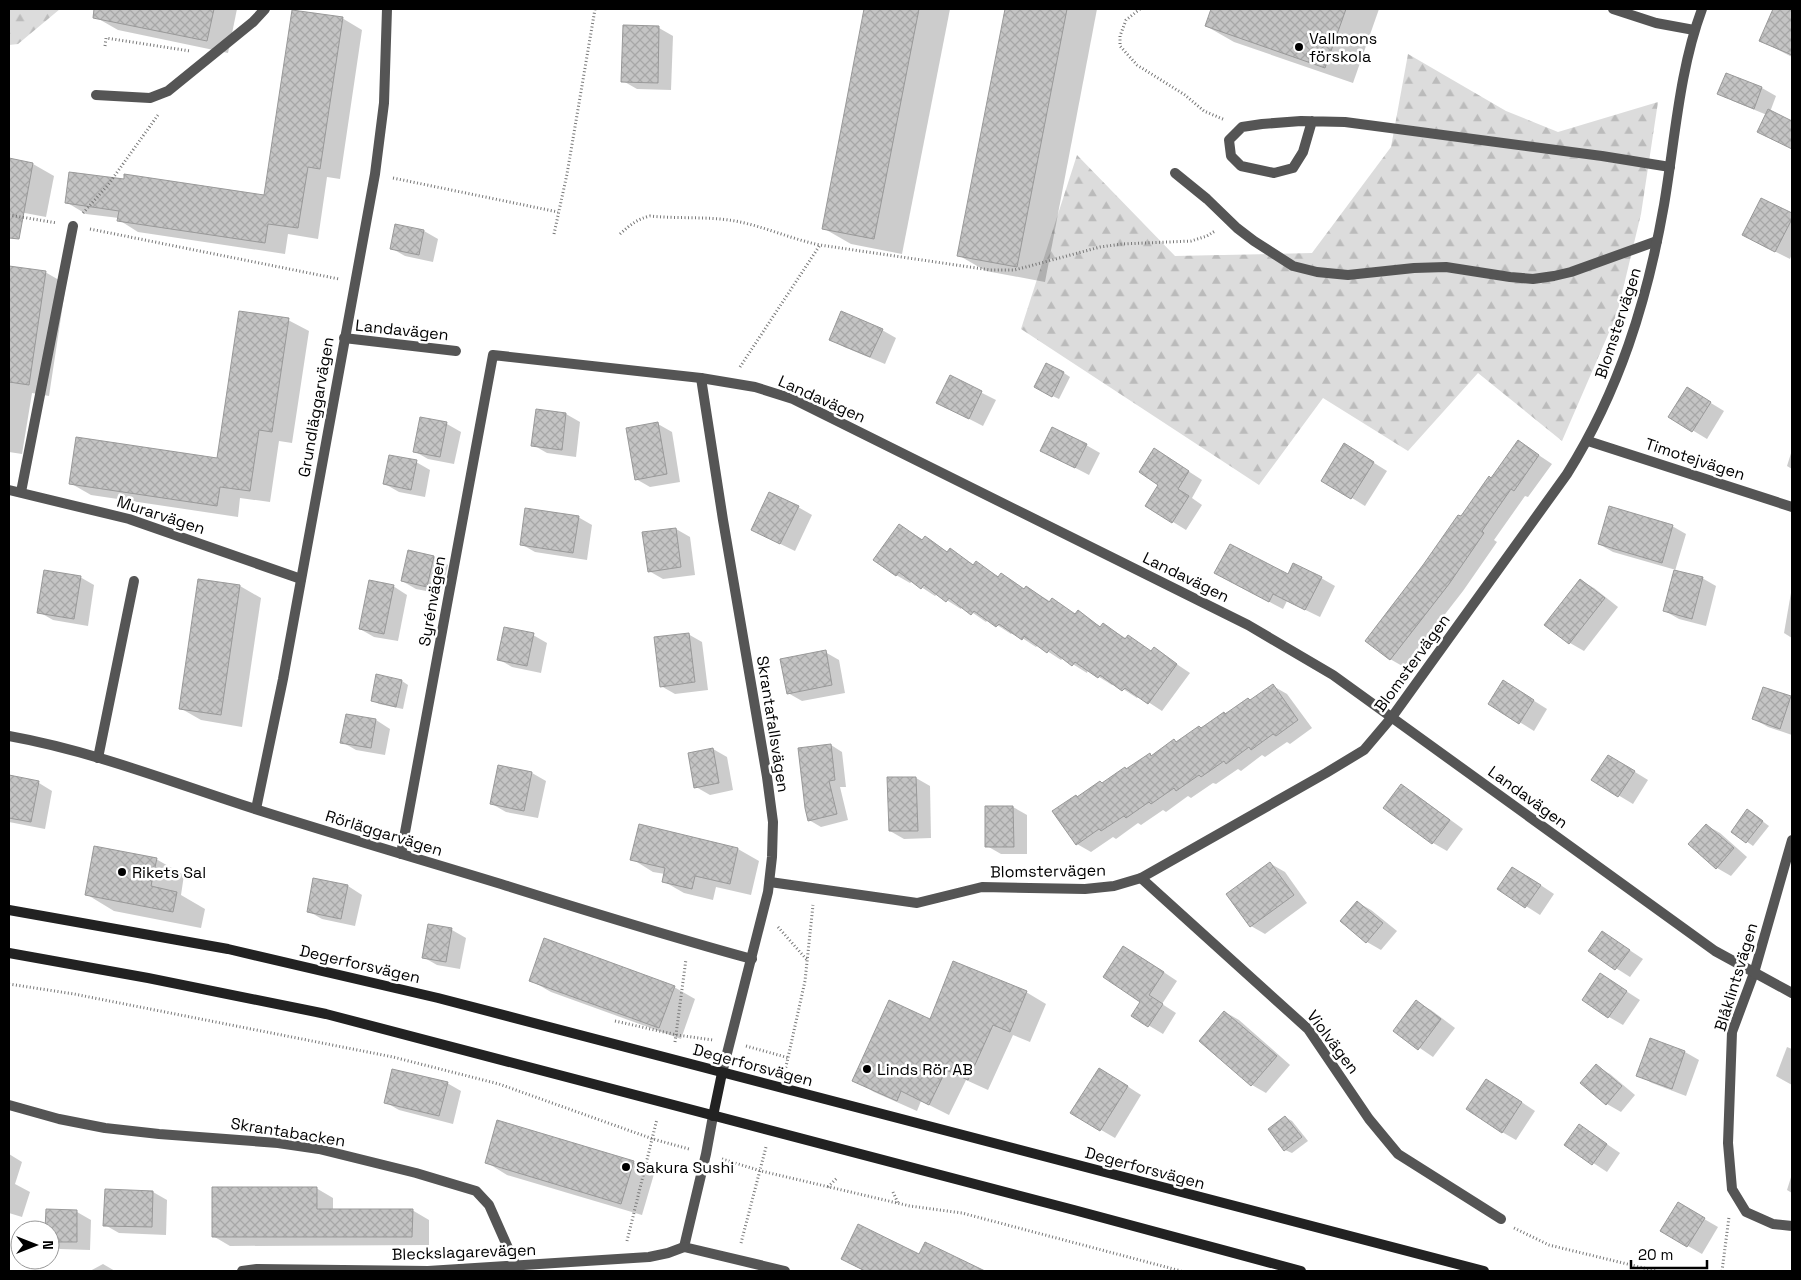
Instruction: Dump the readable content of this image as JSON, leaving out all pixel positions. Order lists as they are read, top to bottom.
{
  "streets": {
    "main road": ["Degerforsvägen"],
    "street": [
      "Blomstervägen",
      "Landavägen",
      "Grundläggarvägen",
      "Timotejvägen",
      "Murarvägen",
      "Syrénvägen",
      "Skrantafallsvägen",
      "Rörläggarvägen",
      "Blåklintsvägen",
      "Violvägen",
      "Skrantabacken",
      "Bleckslagarevägen"
    ]
  },
  "crossings": [
    ["Blomstervägen", "Landavägen"],
    ["Blomstervägen", "Timotejvägen"],
    ["Blomstervägen", "Skrantafallsvägen"],
    ["Blomstervägen", "Violvägen"],
    ["Landavägen", "Grundläggarvägen"],
    ["Landavägen", "Syrénvägen"],
    ["Landavägen", "Skrantafallsvägen"],
    ["Landavägen", "Blåklintsvägen"],
    ["Grundläggarvägen", "Murarvägen"],
    ["Grundläggarvägen", "Rörläggarvägen"],
    ["Syrénvägen", "Rörläggarvägen"],
    ["Skrantafallsvägen", "Rörläggarvägen"],
    ["Skrantafallsvägen", "Degerforsvägen"],
    ["Skrantabacken", "Bleckslagarevägen"]
  ],
  "places": [
    "Vallmons förskola",
    "Rikets Sal",
    "Linds Rör AB",
    "Sakura Sushi"
  ],
  "scale_bar": "20 m",
  "north": "right"
}
